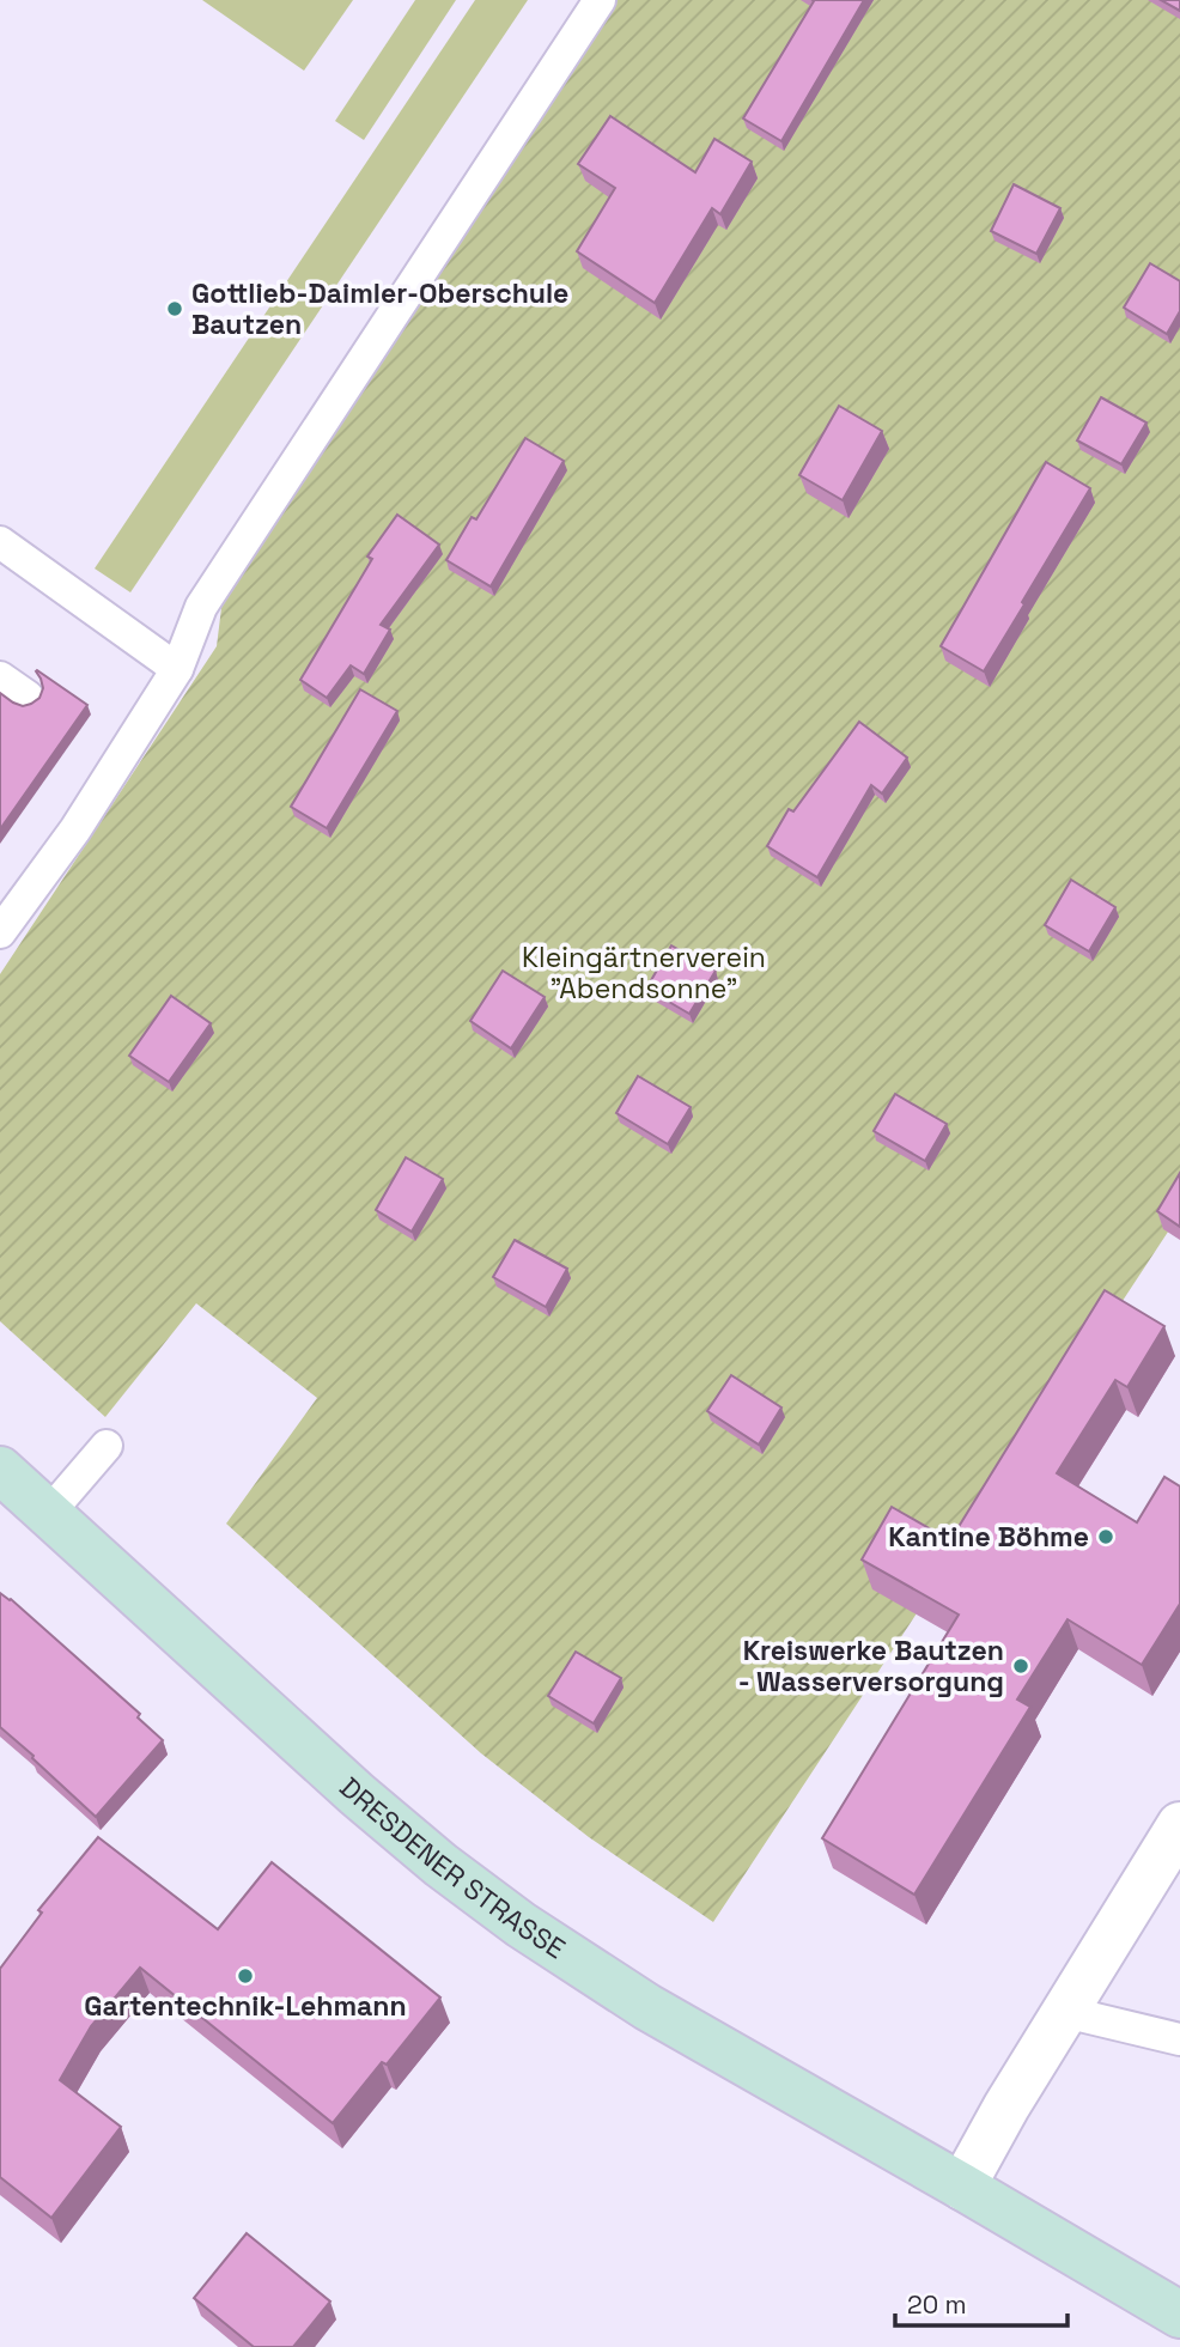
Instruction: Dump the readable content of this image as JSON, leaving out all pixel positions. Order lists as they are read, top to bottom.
{
  "streets": {
    "main road": ["DRESDENER STRASSE"]
  },
  "parks": ["Kleingärtnerverein \"Abendsonne\""],
  "places": [
    "Gottlieb-Daimler-Oberschule Bautzen",
    "Kantine Böhme",
    "Kreiswerke Bautzen - Wasserversorgung",
    "Gartentechnik-Lehmann"
  ],
  "scale_bar": "20 m"
}
